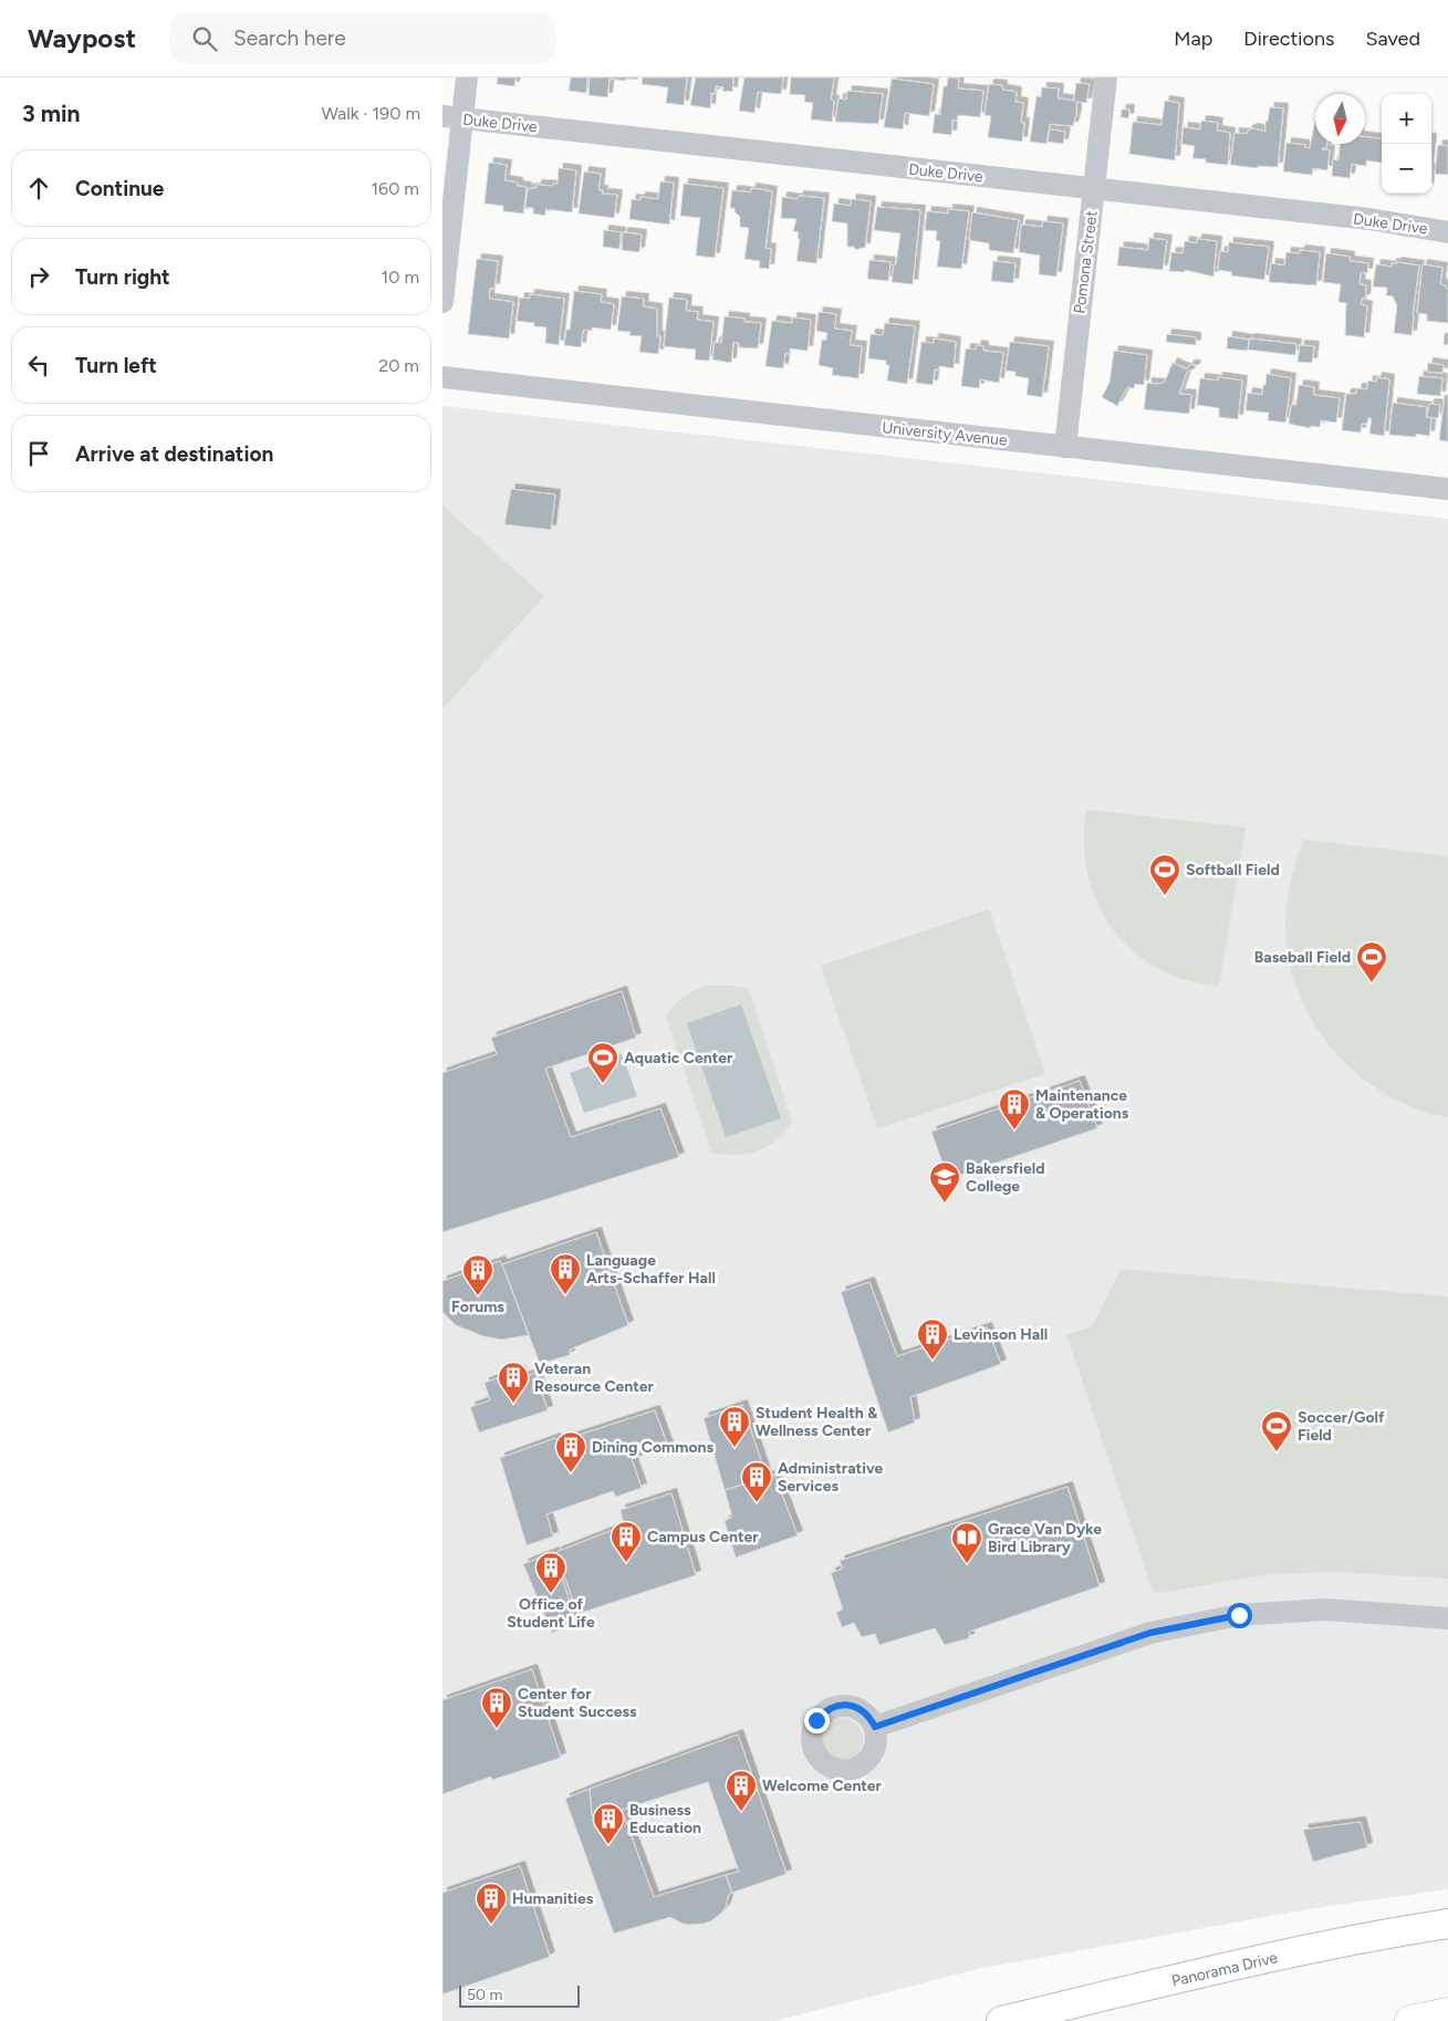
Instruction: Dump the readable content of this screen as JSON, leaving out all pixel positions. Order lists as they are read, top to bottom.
{
  "streets": {
    "main road": ["Panorama Drive"],
    "street": ["Duke Drive", "Pomona Street", "University Avenue"]
  },
  "crossings": [
    ["Duke Drive", "Pomona Street"],
    ["Pomona Street", "University Avenue"]
  ],
  "places": {
    "sports": [
      "Softball Field",
      "Baseball Field",
      "Aquatic Center",
      "Soccer/Golf Field"
    ],
    "building": [
      "Maintenance & Operations",
      "Language Arts-Schaffer Hall",
      "Forums",
      "Levinson Hall",
      "Veteran Resource Center",
      "Student Health & Wellness Center",
      "Dining Commons",
      "Administrative Services",
      "Campus Center",
      "Office of Student Life",
      "Center for Student Success",
      "Welcome Center",
      "Business Education",
      "Humanities"
    ],
    "school or university": ["Bakersfield College"],
    "library": ["Grace Van Dyke Bird Library"]
  },
  "scale_bar": "50 m",
  "north": "bottom",
  "page": {
    "header": "Waypost",
    "search": "Search here",
    "nav": ["Map", "Directions", "Saved"],
    "heading": ["3 min", "Walk · 190 m"],
    "map_buttons": ["+", "−"],
    "list": [
      ["Continue", "160 m"],
      ["Turn right", "10 m"],
      ["Turn left", "20 m"],
      "Arrive at destination"
    ],
    "scale": "50 m"
  }
}
